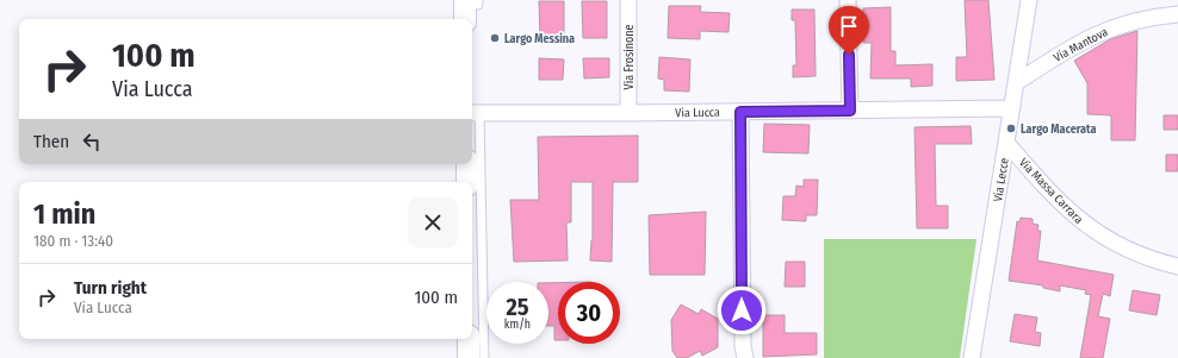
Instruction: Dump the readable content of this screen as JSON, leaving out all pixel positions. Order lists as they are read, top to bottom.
{
  "streets": {
    "street": [
      "Via Mantova",
      "Via Frosinone",
      "Via Lucca",
      "Via Lecce",
      "Via Massa Carrara"
    ]
  },
  "crossings": [
    ["Via Mantova", "Via Lecce"],
    ["Via Frosinone", "Via Lucca"],
    ["Via Lucca", "Via Lecce"],
    ["Via Lecce", "Via Massa Carrara"]
  ],
  "places": ["Largo Messina", "Largo Macerata"],
  "page": {
    "turn": ["100 m", "Via Lucca"],
    "then": "Then",
    "heading": ["1 min", "180 m · 13:40"],
    "list": [
      {
        "name": "Turn right",
        "note": "Via Lucca",
        "value": "100 m"
      }
    ],
    "speed": "25 km/h",
    "limit": "30"
  }
}
